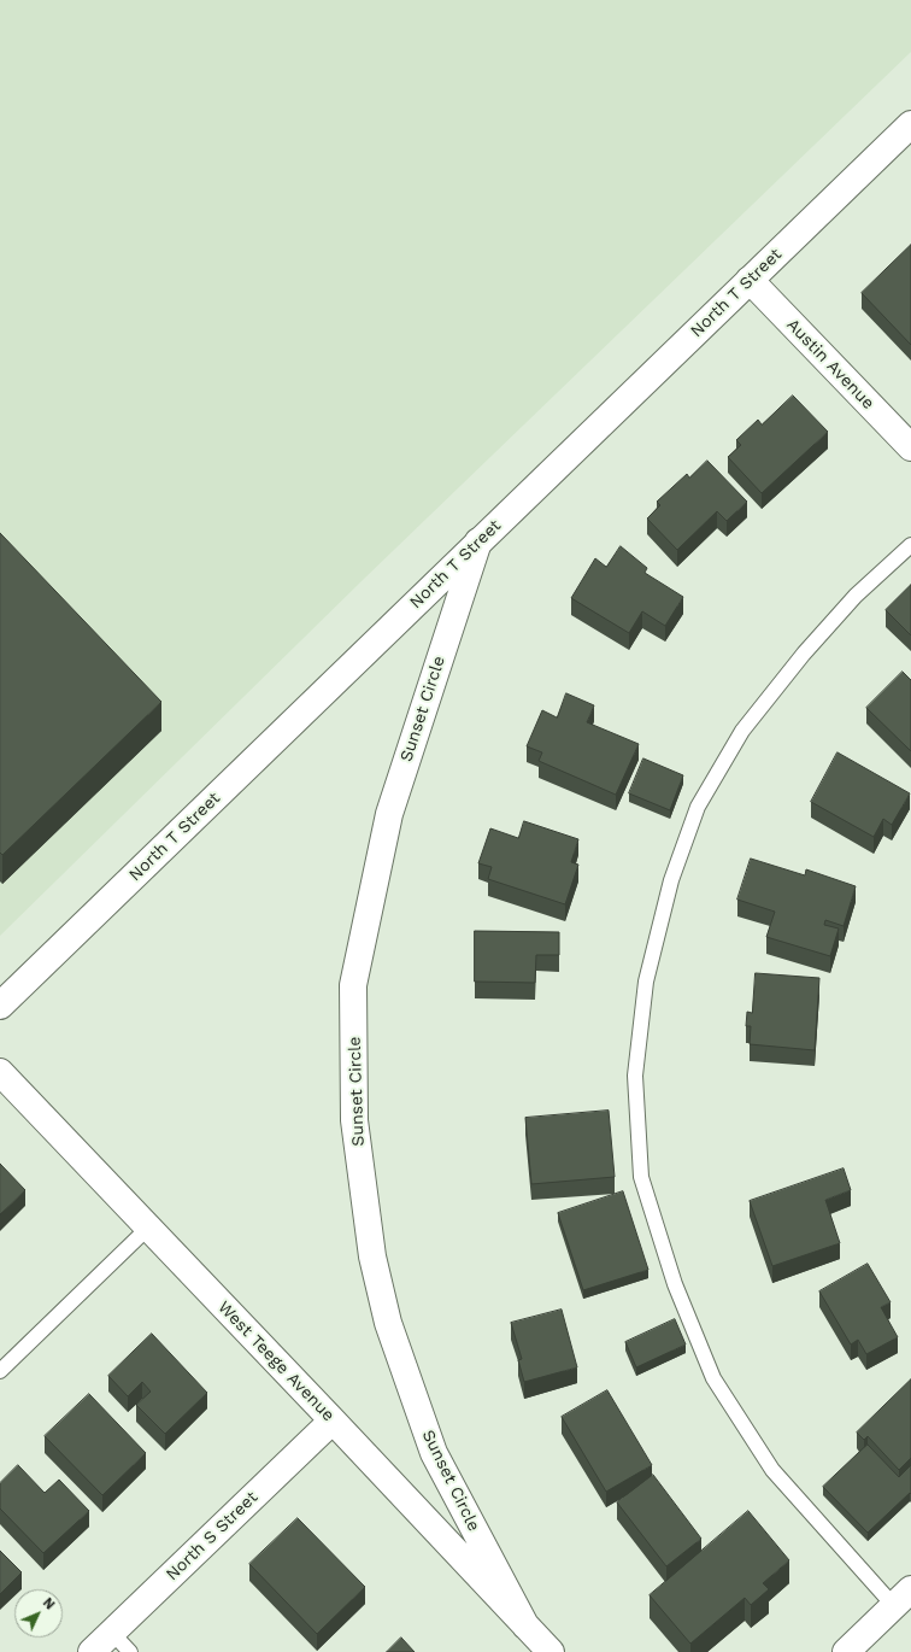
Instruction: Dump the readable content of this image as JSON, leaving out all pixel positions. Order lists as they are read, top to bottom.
{
  "streets": {
    "street": [
      "North T Street",
      "Austin Avenue",
      "Sunset Circle",
      "West Teege Avenue",
      "North S Street"
    ]
  },
  "crossings": [
    ["North T Street", "Austin Avenue"],
    ["North T Street", "Sunset Circle"],
    ["Sunset Circle", "West Teege Avenue"],
    ["West Teege Avenue", "North S Street"]
  ],
  "north": "top right"
}
